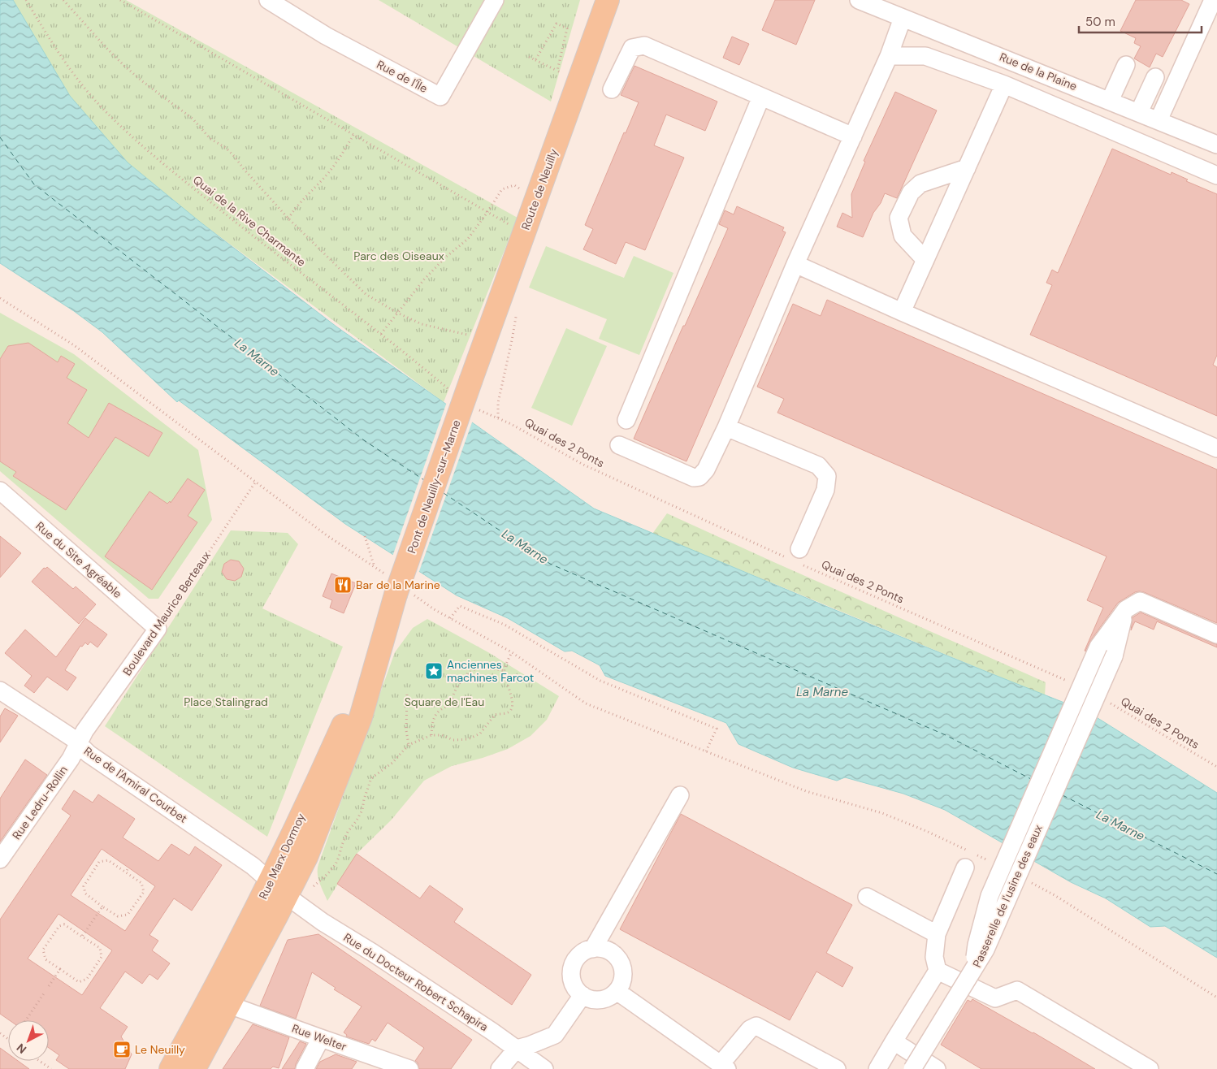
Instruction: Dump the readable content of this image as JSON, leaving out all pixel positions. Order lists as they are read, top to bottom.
{
  "streets": {
    "main road": ["Route de Neuilly", "Pont de Neuilly-sur-Marne", "Rue Marx Dormoy"],
    "street": [
      "Rue de la Plaine",
      "Rue de l'Île",
      "Rue du Site Agréable",
      "Boulevard Maurice Berteaux",
      "Rue de l'Amiral Courbet",
      "Rue Ledru-Rollin",
      "Passerelle de l'usine des eaux",
      "Rue du Docteur Robert Schapira",
      "Rue Welter"
    ],
    "path": ["Quai de la Rive Charmante", "Quai des 2 Ponts"]
  },
  "crossings": [
    ["Route de Neuilly", "Pont de Neuilly-sur-Marne"],
    ["Pont de Neuilly-sur-Marne", "Rue Marx Dormoy"],
    ["Rue du Site Agréable", "Boulevard Maurice Berteaux"],
    ["Boulevard Maurice Berteaux", "Rue de l'Amiral Courbet"],
    ["Boulevard Maurice Berteaux", "Rue Ledru-Rollin"],
    ["Rue de l'Amiral Courbet", "Rue Ledru-Rollin"],
    ["Rue de l'Amiral Courbet", "Rue Marx Dormoy"],
    ["Rue de l'Amiral Courbet", "Rue du Docteur Robert Schapira"],
    ["Rue Marx Dormoy", "Rue du Docteur Robert Schapira"],
    ["Rue Marx Dormoy", "Rue Welter"]
  ],
  "water": ["La Marne"],
  "parks": ["Parc des Oiseaux", "Place Stalingrad", "Square de l'Eau"],
  "places": {
    "restaurant": ["Bar de la Marine"],
    "place": ["Anciennes machines Farcot"],
    "cafe": ["Le Neuilly"]
  },
  "scale_bar": "50 m",
  "north": "bottom left"
}
